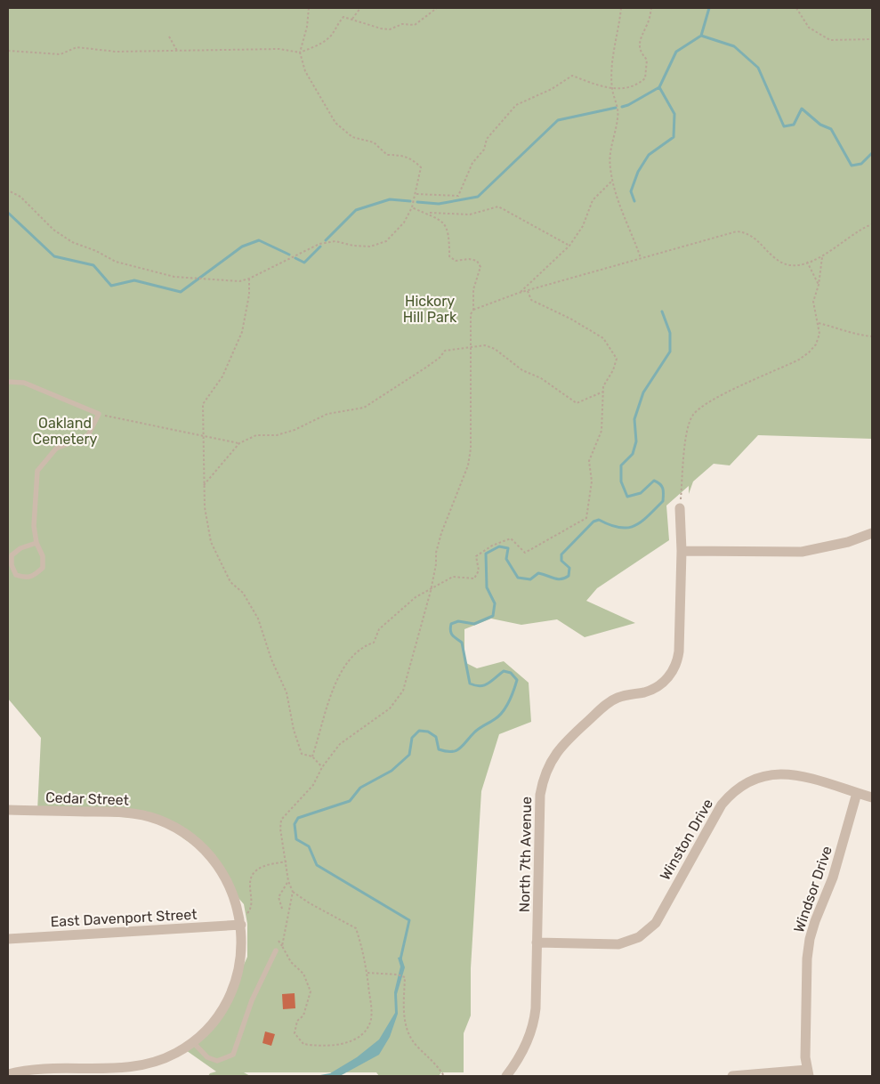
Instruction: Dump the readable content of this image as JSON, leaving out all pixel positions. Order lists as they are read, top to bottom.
{
  "streets": {
    "street": [
      "Cedar Street",
      "Winston Drive",
      "North 7th Avenue",
      "Windsor Drive",
      "East Davenport Street"
    ]
  },
  "crossings": [
    ["Cedar Street", "East Davenport Street"],
    ["Winston Drive", "North 7th Avenue"],
    ["Winston Drive", "Windsor Drive"]
  ],
  "parks": ["Hickory Hill Park", "Oakland Cemetery"]
}
